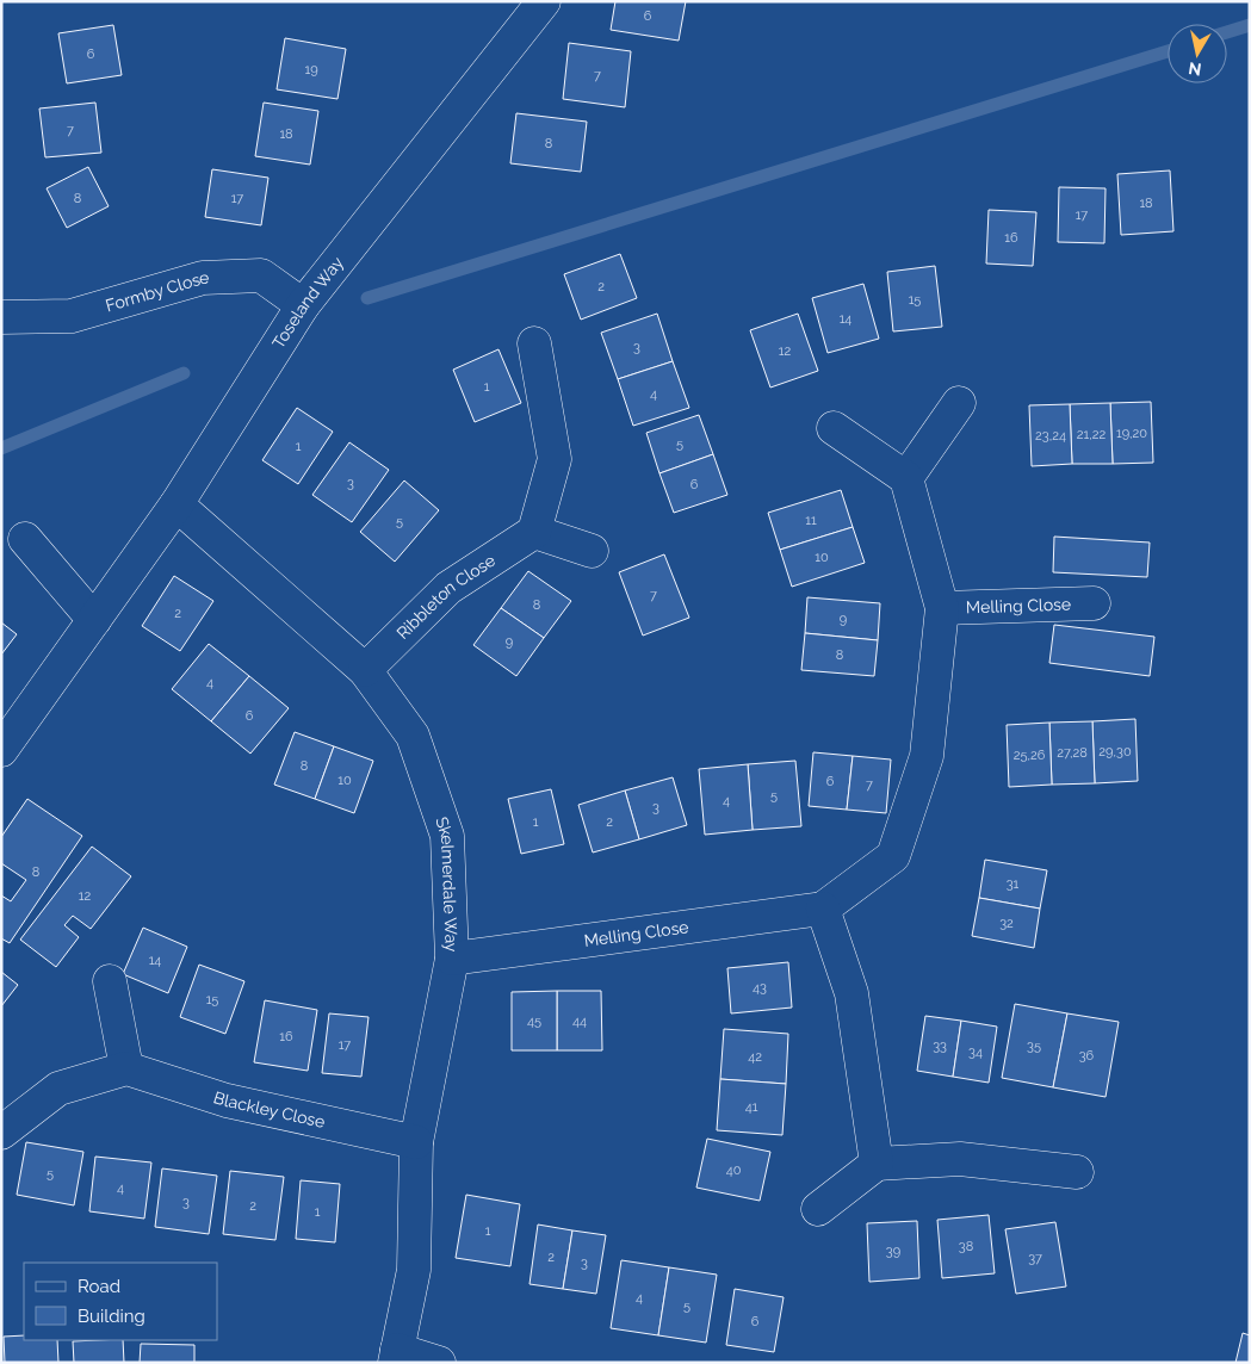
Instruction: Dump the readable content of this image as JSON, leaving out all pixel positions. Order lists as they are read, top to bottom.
{
  "streets": {
    "street": [
      "Formby Close",
      "Toseland Way",
      "Ribbleton Close",
      "Melling Close",
      "Skelmerdale Way",
      "Blackley Close"
    ]
  },
  "crossings": [
    ["Formby Close", "Toseland Way"],
    ["Toseland Way", "Skelmerdale Way"],
    ["Ribbleton Close", "Skelmerdale Way"],
    ["Melling Close", "Skelmerdale Way"],
    ["Skelmerdale Way", "Blackley Close"]
  ],
  "house_numbers": [
    "6",
    "6",
    "19",
    "7",
    "7",
    "18",
    "8",
    "8",
    "17",
    "18",
    "17",
    "16",
    "2",
    "15",
    "14",
    "3",
    "12",
    "1",
    "4",
    "19,20",
    "21,22",
    "23,24",
    "5",
    "1",
    "3",
    "6",
    "11",
    "5",
    "10",
    "7",
    "8",
    "2",
    "9",
    "9",
    "8",
    "4",
    "6",
    "29,30",
    "27,28",
    "25,26",
    "8",
    "10",
    "6",
    "7",
    "5",
    "4",
    "3",
    "1",
    "2",
    "8",
    "31",
    "12",
    "32",
    "14",
    "43",
    "15",
    "45",
    "44",
    "16",
    "17",
    "33",
    "35",
    "34",
    "36",
    "42",
    "41",
    "40",
    "5",
    "4",
    "3",
    "2",
    "1",
    "1",
    "38",
    "39",
    "2",
    "37",
    "3",
    "4",
    "5",
    "6"
  ],
  "legend": ["Road", "Building"],
  "north": "bottom"
}
